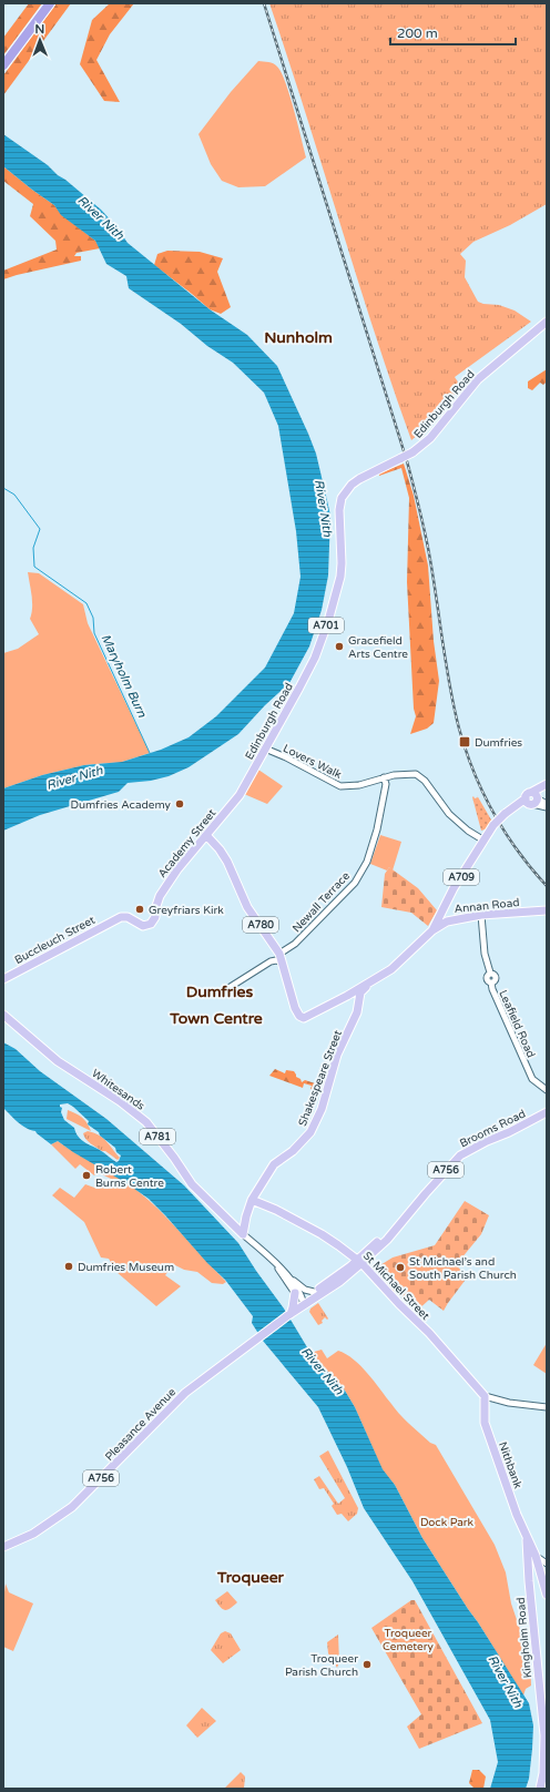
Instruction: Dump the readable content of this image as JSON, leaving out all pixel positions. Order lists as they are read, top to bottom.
{
  "streets": {
    "main road": [
      "Edinburgh Road",
      "A701",
      "Academy Street",
      "A709",
      "Annan Road",
      "A780",
      "Buccleuch Street",
      "Shakespeare Street",
      "Whitesands",
      "Brooms Road",
      "A781",
      "A756",
      "St Michael Street",
      "Pleasance Avenue",
      "Nithbank",
      "Kingholm Road"
    ],
    "street": ["Lovers Walk", "Newall Terrace", "Leafield Road"]
  },
  "crossings": [
    ["Edinburgh Road", "Lovers Walk"],
    ["Edinburgh Road", "Academy Street"],
    ["Lovers Walk", "A709"],
    ["Lovers Walk", "Newall Terrace"],
    ["Academy Street", "A780"],
    ["Academy Street", "Buccleuch Street"],
    ["A709", "Annan Road"],
    ["A709", "A780"],
    ["Newall Terrace", "A780"],
    ["Annan Road", "A780"],
    ["Annan Road", "Leafield Road"],
    ["A780", "Shakespeare Street"],
    ["Shakespeare Street", "Whitesands"],
    ["Shakespeare Street", "St Michael Street"],
    ["Brooms Road", "A756"],
    ["Brooms Road", "St Michael Street"],
    ["A756", "St Michael Street"],
    ["A756", "Pleasance Avenue"],
    ["St Michael Street", "Nithbank"],
    ["Nithbank", "Kingholm Road"]
  ],
  "districts": [
    "Nunholm",
    "Dumfries",
    "Town Centre",
    "Troqueer"
  ],
  "water": ["River Nith", "Maryholm Burn"],
  "parks": ["Dock Park", "Troqueer Cemetery"],
  "places": {
    "other": [
      "Gracefield Arts Centre",
      "Dumfries Academy",
      "Greyfriars Kirk",
      "Robert Burns Centre",
      "Dumfries Museum",
      "St Michael’s and South Parish Church",
      "Troqueer Parish Church"
    ],
    "transit": ["Dumfries"]
  },
  "scale_bar": "200 m",
  "north": "top"
}
